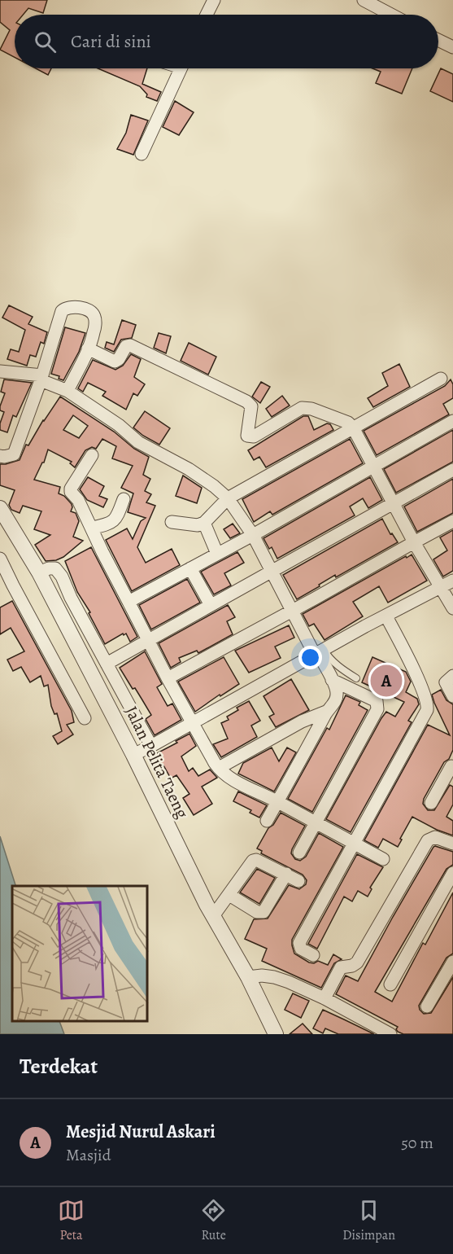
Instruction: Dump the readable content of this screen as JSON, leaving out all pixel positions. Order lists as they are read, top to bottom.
{
  "streets": {
    "street": ["Jalan Pelita Taeng"]
  },
  "page": {
    "search": "Cari di sini",
    "pins": "A",
    "heading": "Terdekat",
    "list": [
      {
        "mark": "A",
        "name": "Mesjid Nurul Askari",
        "note": "Masjid",
        "value": "50 m"
      }
    ],
    "nav": ["Peta", "Rute", "Disimpan"]
  }
}
